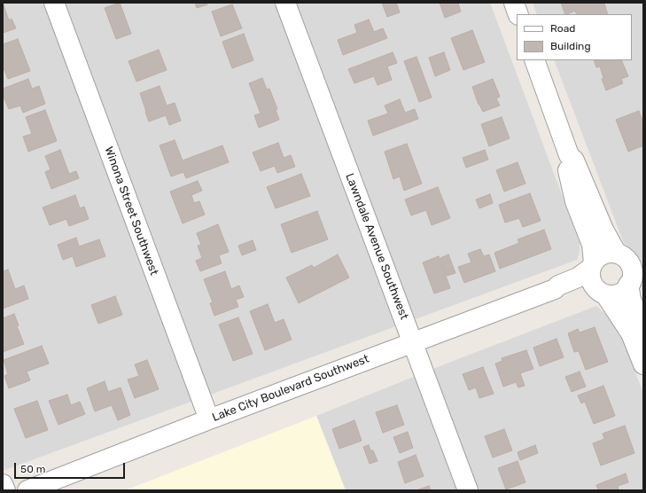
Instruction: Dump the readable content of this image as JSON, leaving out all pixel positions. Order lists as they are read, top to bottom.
{
  "streets": {
    "street": ["Winona Street Southwest", "Lawndale Avenue Southwest", "Lake City Boulevard Southwest"]
  },
  "crossings": [
    ["Winona Street Southwest", "Lake City Boulevard Southwest"],
    ["Lawndale Avenue Southwest", "Lake City Boulevard Southwest"]
  ],
  "legend": ["Road", "Building"],
  "scale_bar": "50 m"
}
